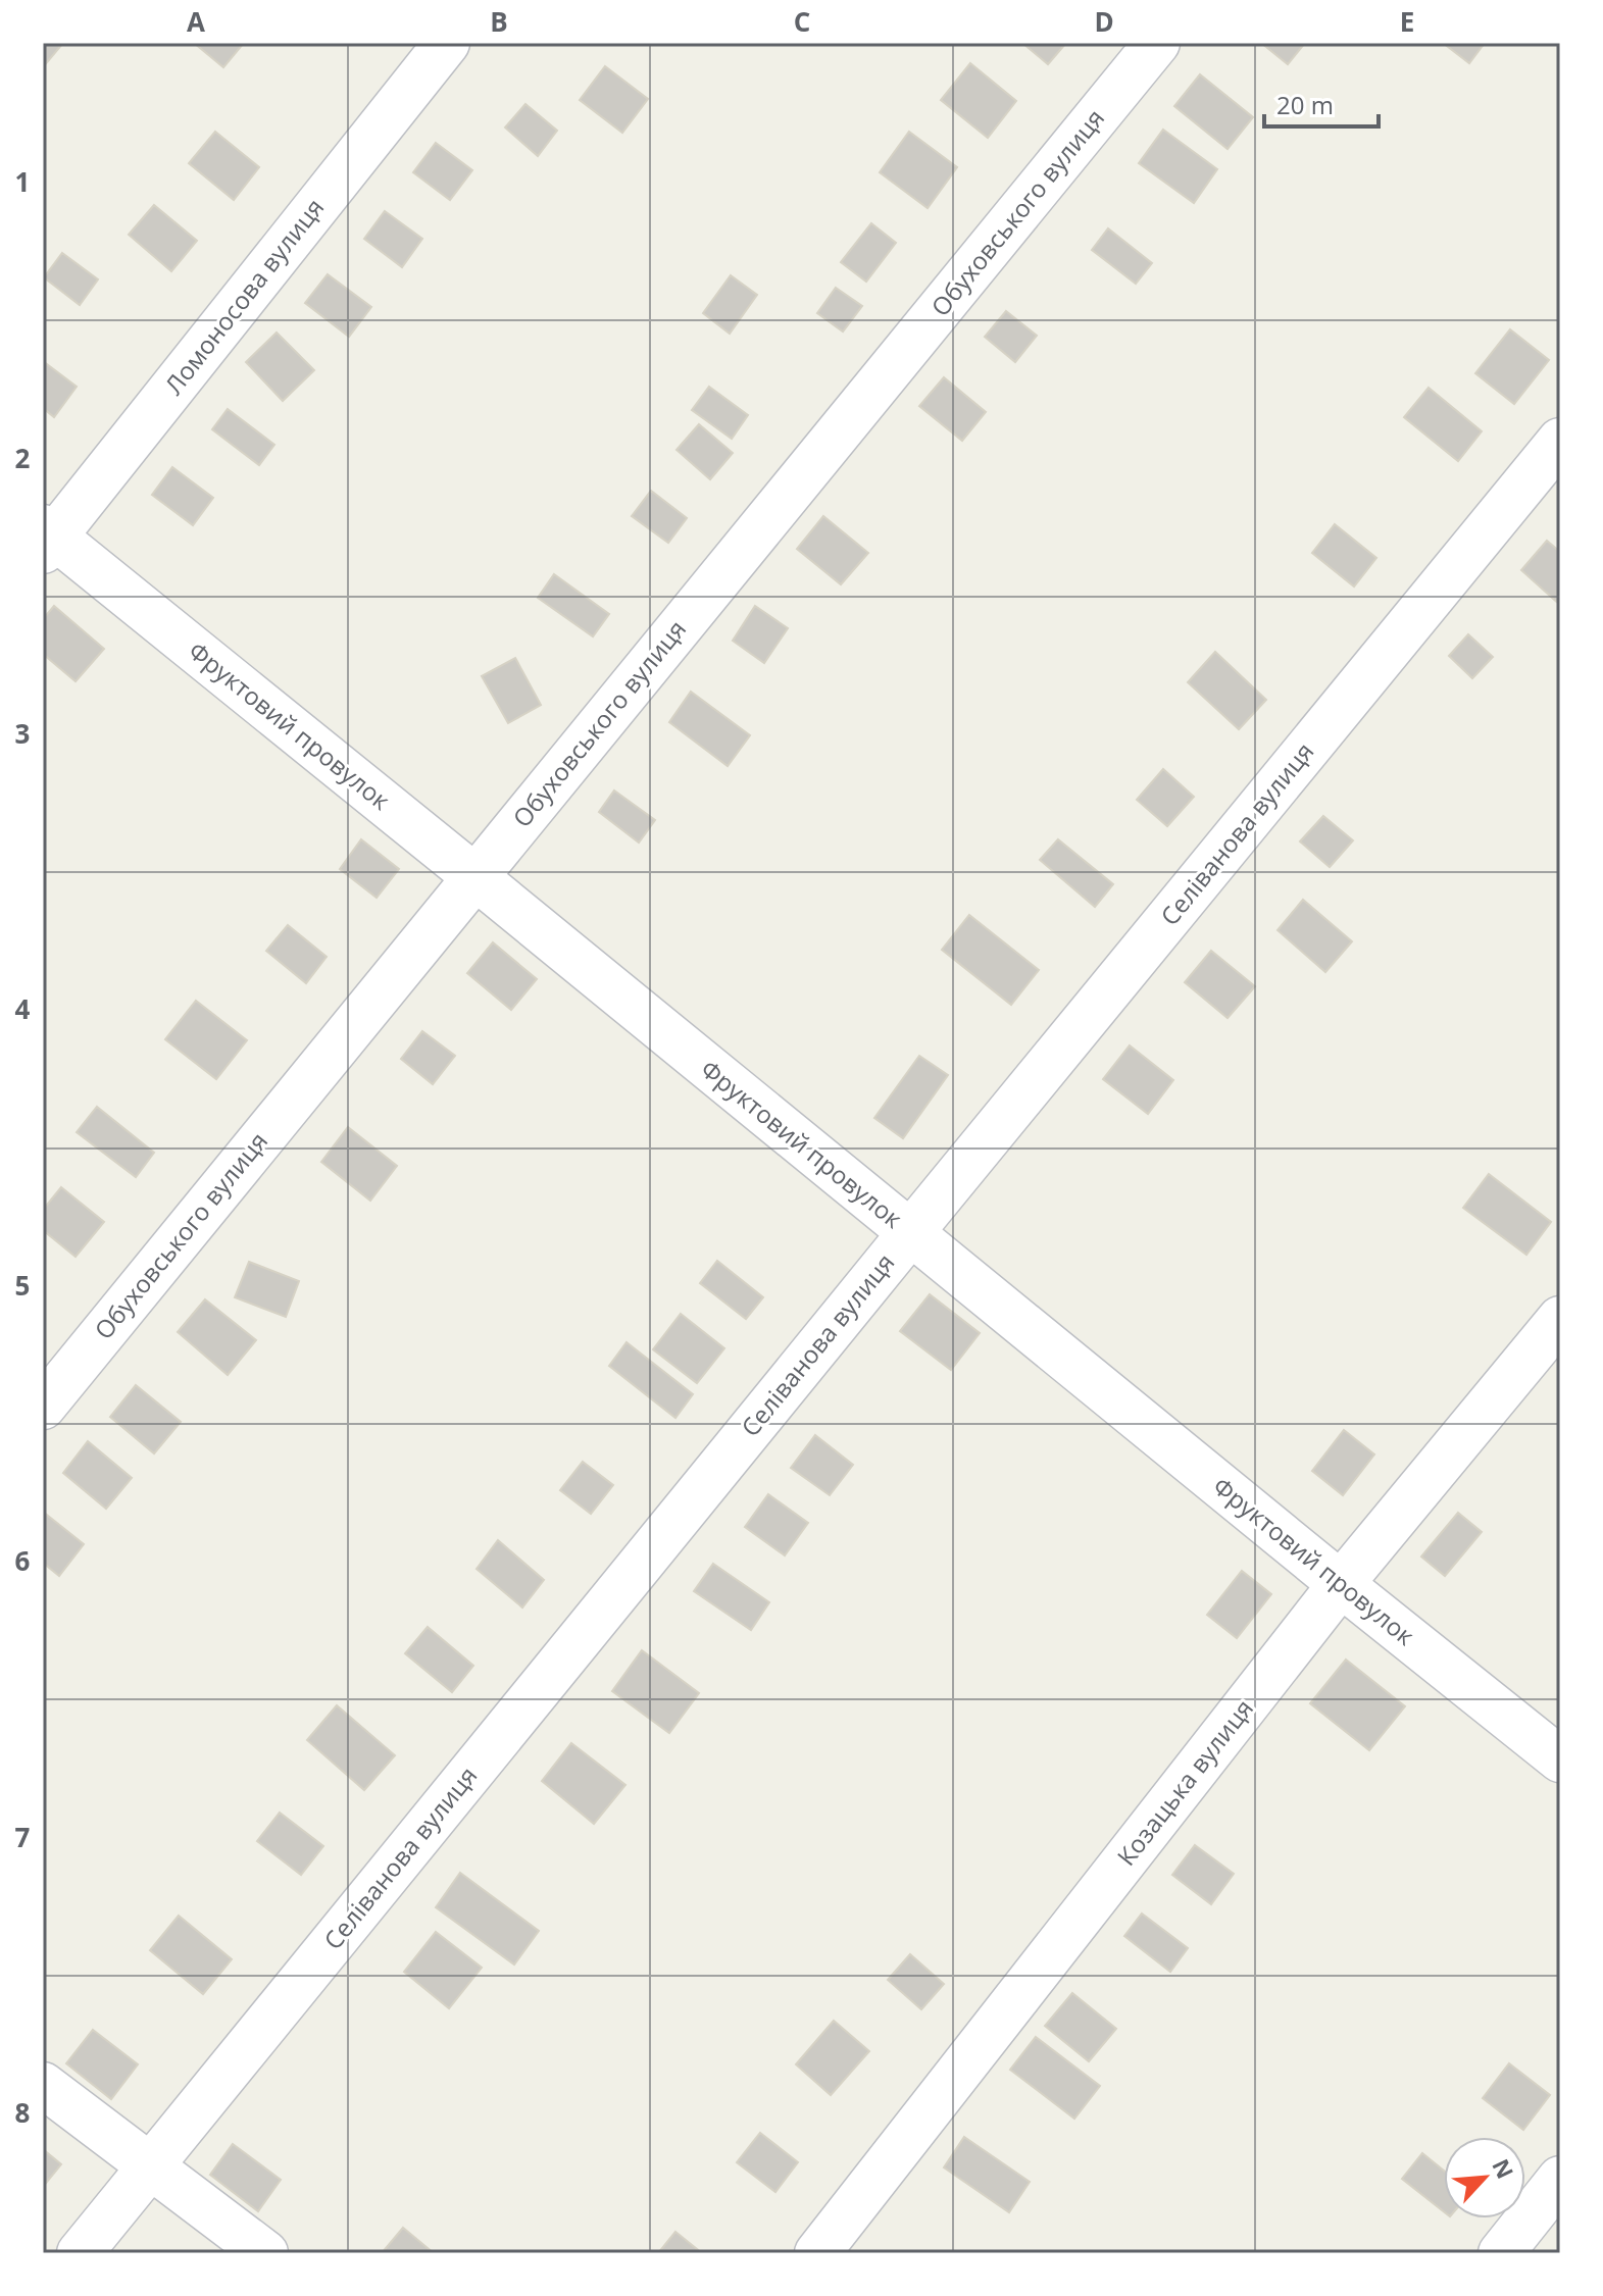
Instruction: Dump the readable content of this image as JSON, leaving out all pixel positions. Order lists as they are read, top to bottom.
{
  "streets": {
    "street": [
      "Обуховського вулиця",
      "Ломоносова вулиця",
      "Фруктовий провулок",
      "Селіванова вулиця",
      "Козацька вулиця"
    ]
  },
  "crossings": [
    ["Обуховського вулиця", "Фруктовий провулок"],
    ["Ломоносова вулиця", "Фруктовий провулок"],
    ["Фруктовий провулок", "Селіванова вулиця"],
    ["Фруктовий провулок", "Козацька вулиця"]
  ],
  "scale_bar": "20 m",
  "north": "top right",
  "grid": {
    "columns": [
      "A",
      "B",
      "C",
      "D",
      "E"
    ],
    "rows": [
      "1",
      "2",
      "3",
      "4",
      "5",
      "6",
      "7",
      "8"
    ]
  }
}
